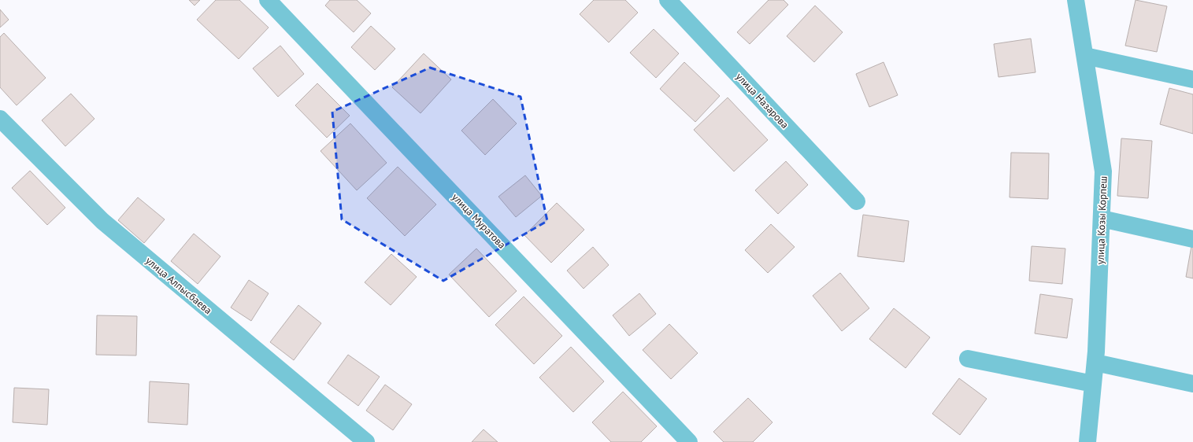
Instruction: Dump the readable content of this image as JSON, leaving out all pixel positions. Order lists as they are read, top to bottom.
{
  "streets": {
    "street": [
      "улица Назарова",
      "улица Козы Корпеш",
      "улица Муратова",
      "улица Алпысбаева"
    ]
  }
}
